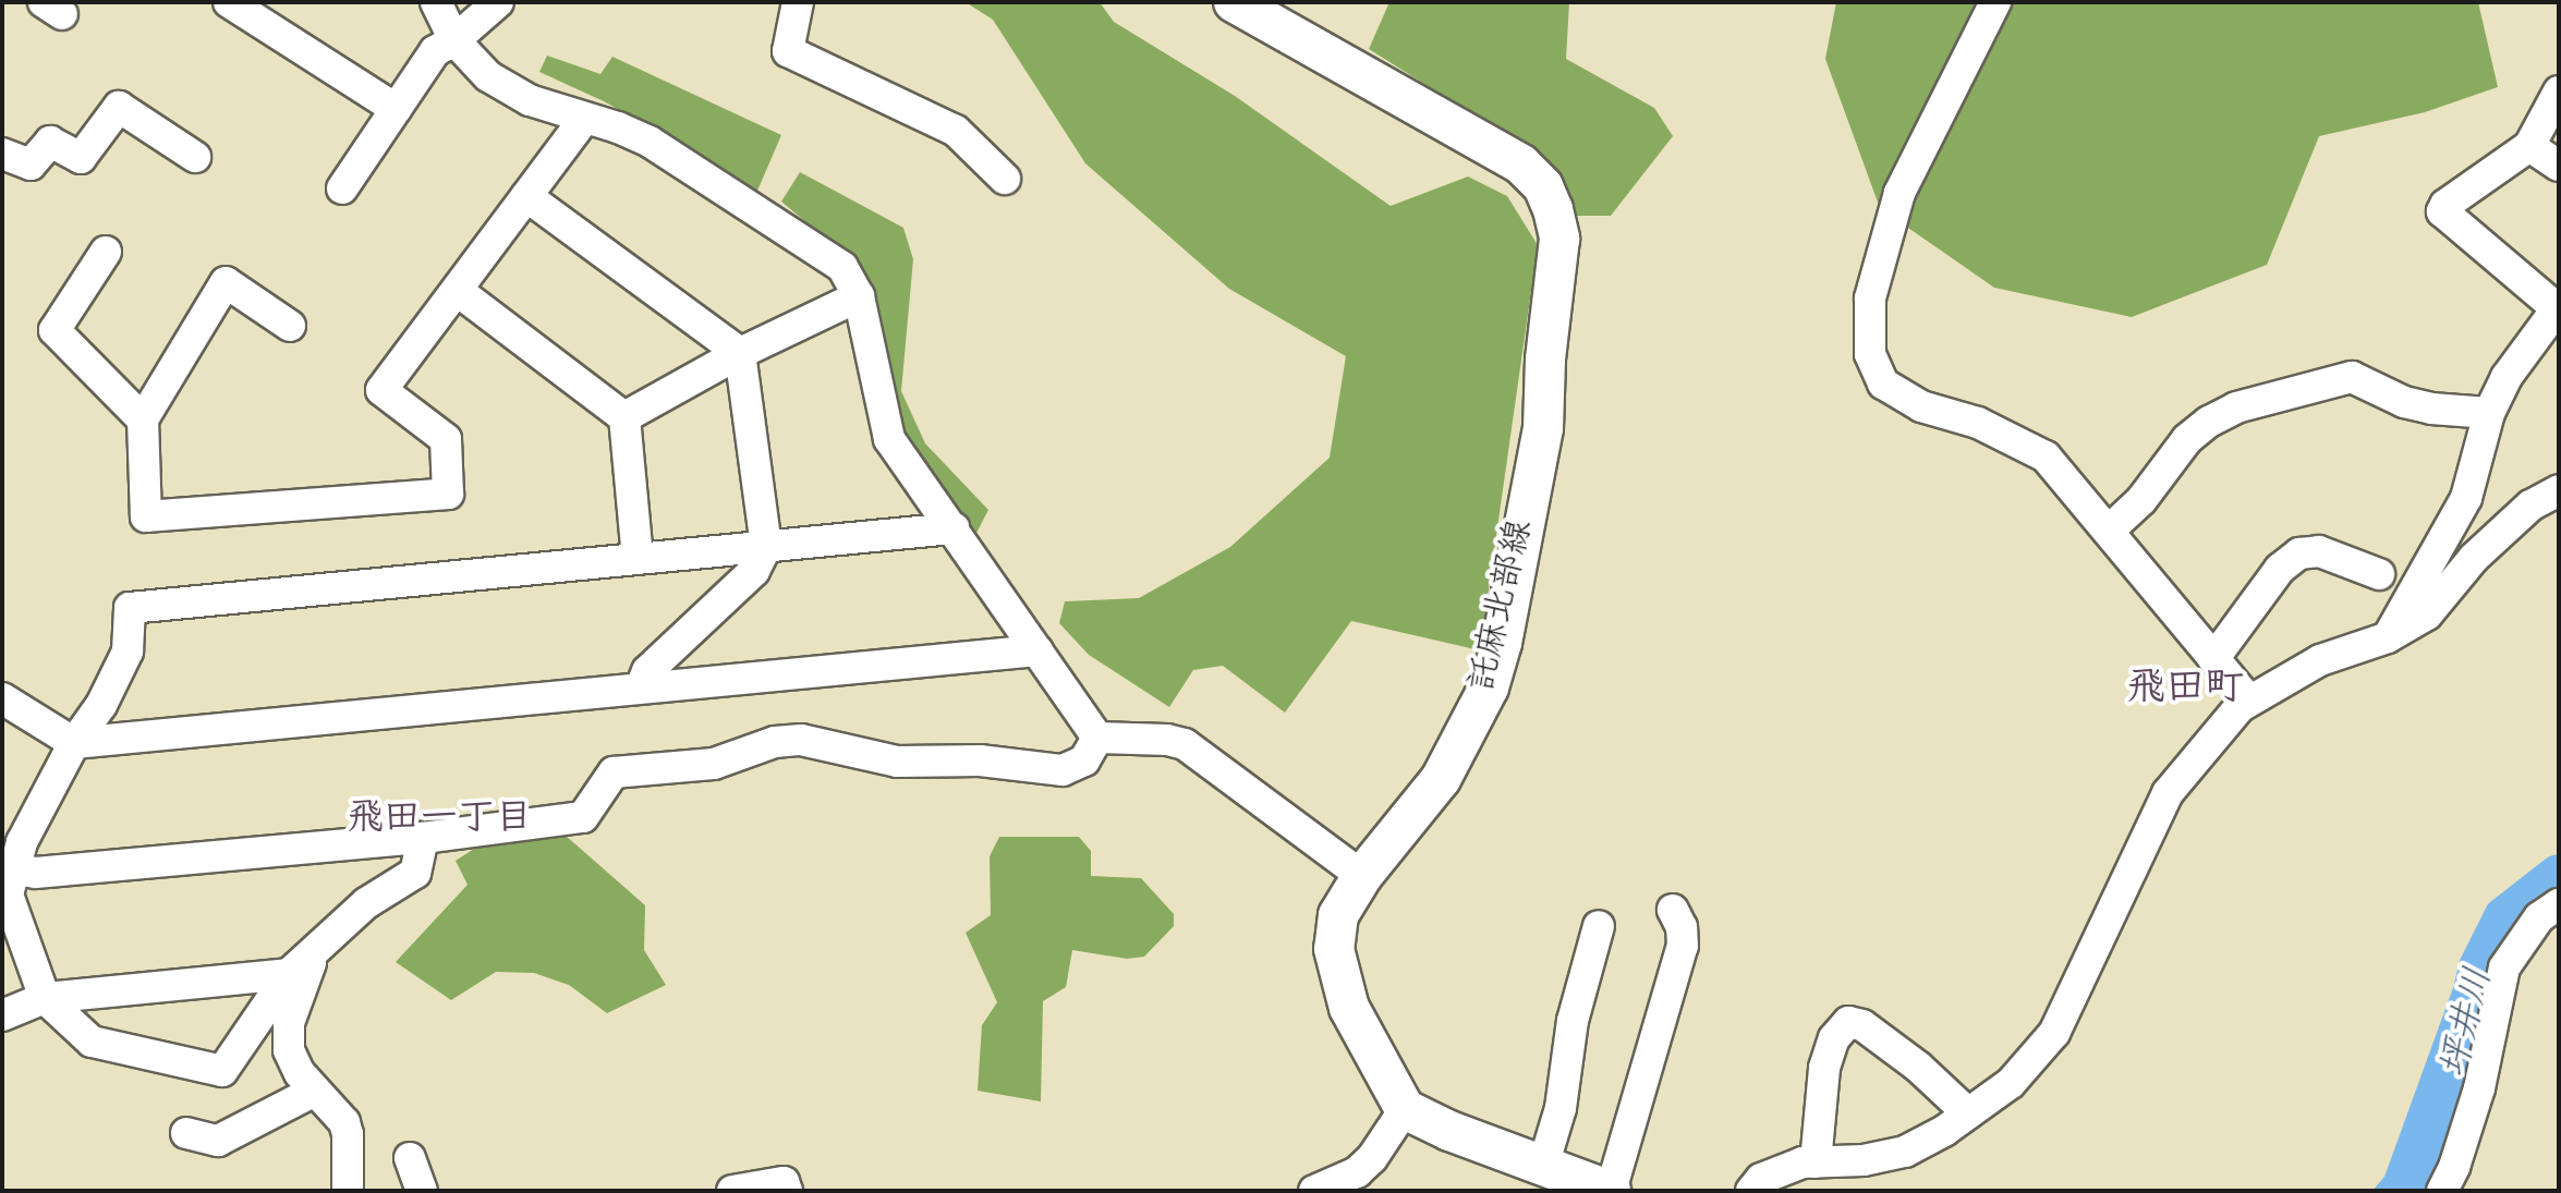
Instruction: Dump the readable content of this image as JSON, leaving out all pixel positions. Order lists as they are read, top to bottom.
{
  "streets": {
    "main road": ["託麻北部線"]
  },
  "districts": ["飛田町", "飛田一丁目"],
  "water": ["坪井川"]
}
